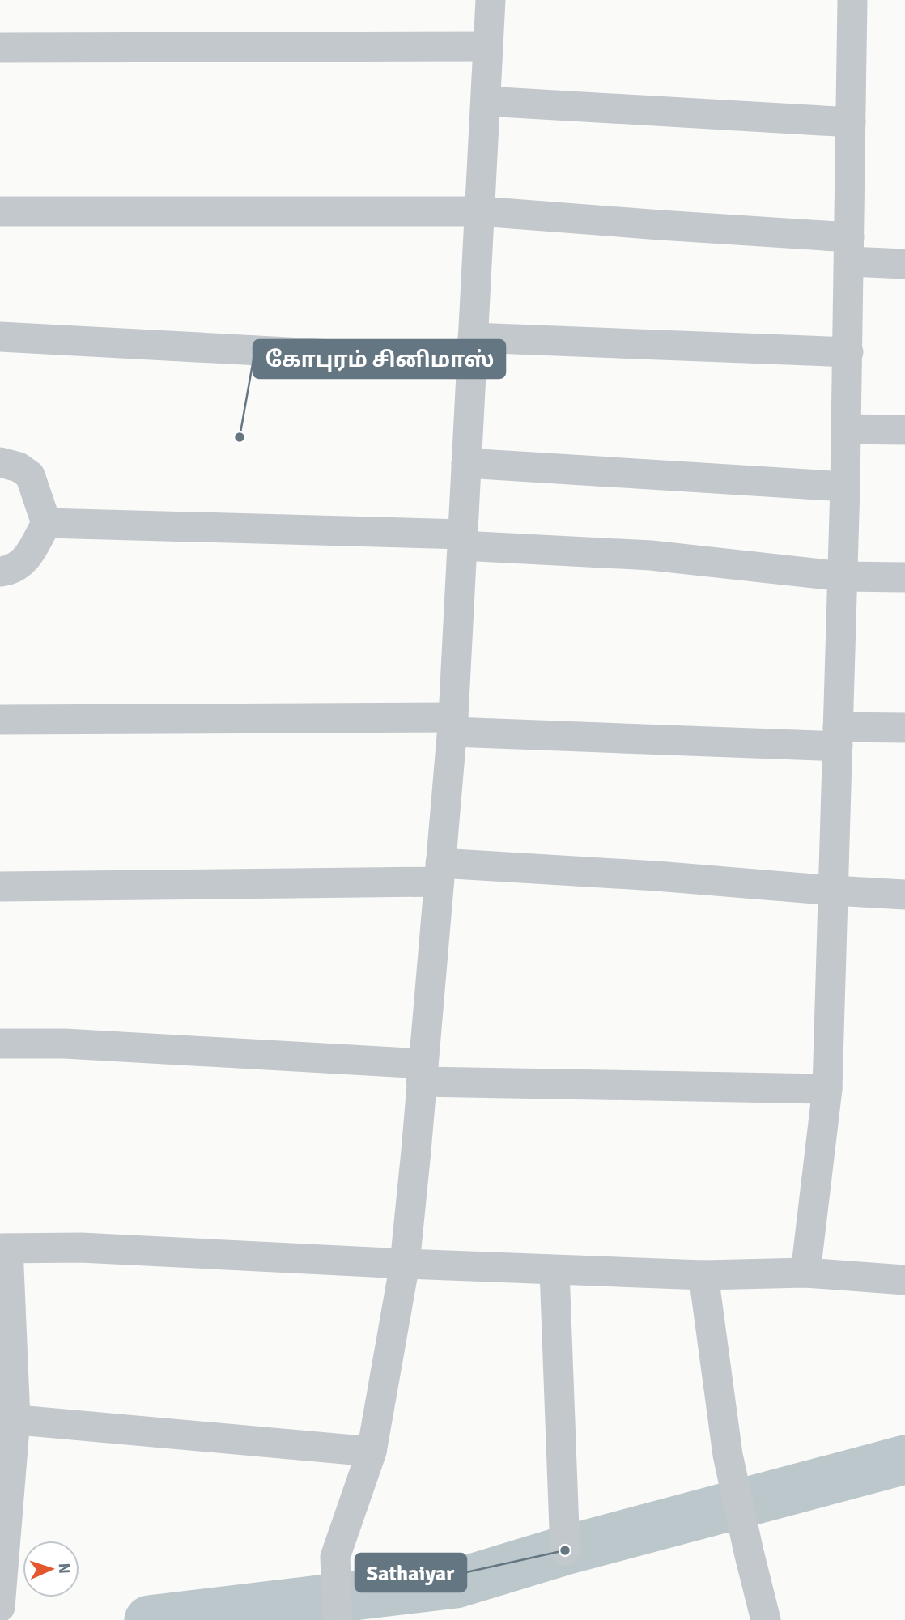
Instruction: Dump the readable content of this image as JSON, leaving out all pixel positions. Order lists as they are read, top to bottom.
{
  "places": ["கோபுரம் சினிமாஸ்", "Sathaiyar"],
  "north": "right"
}
